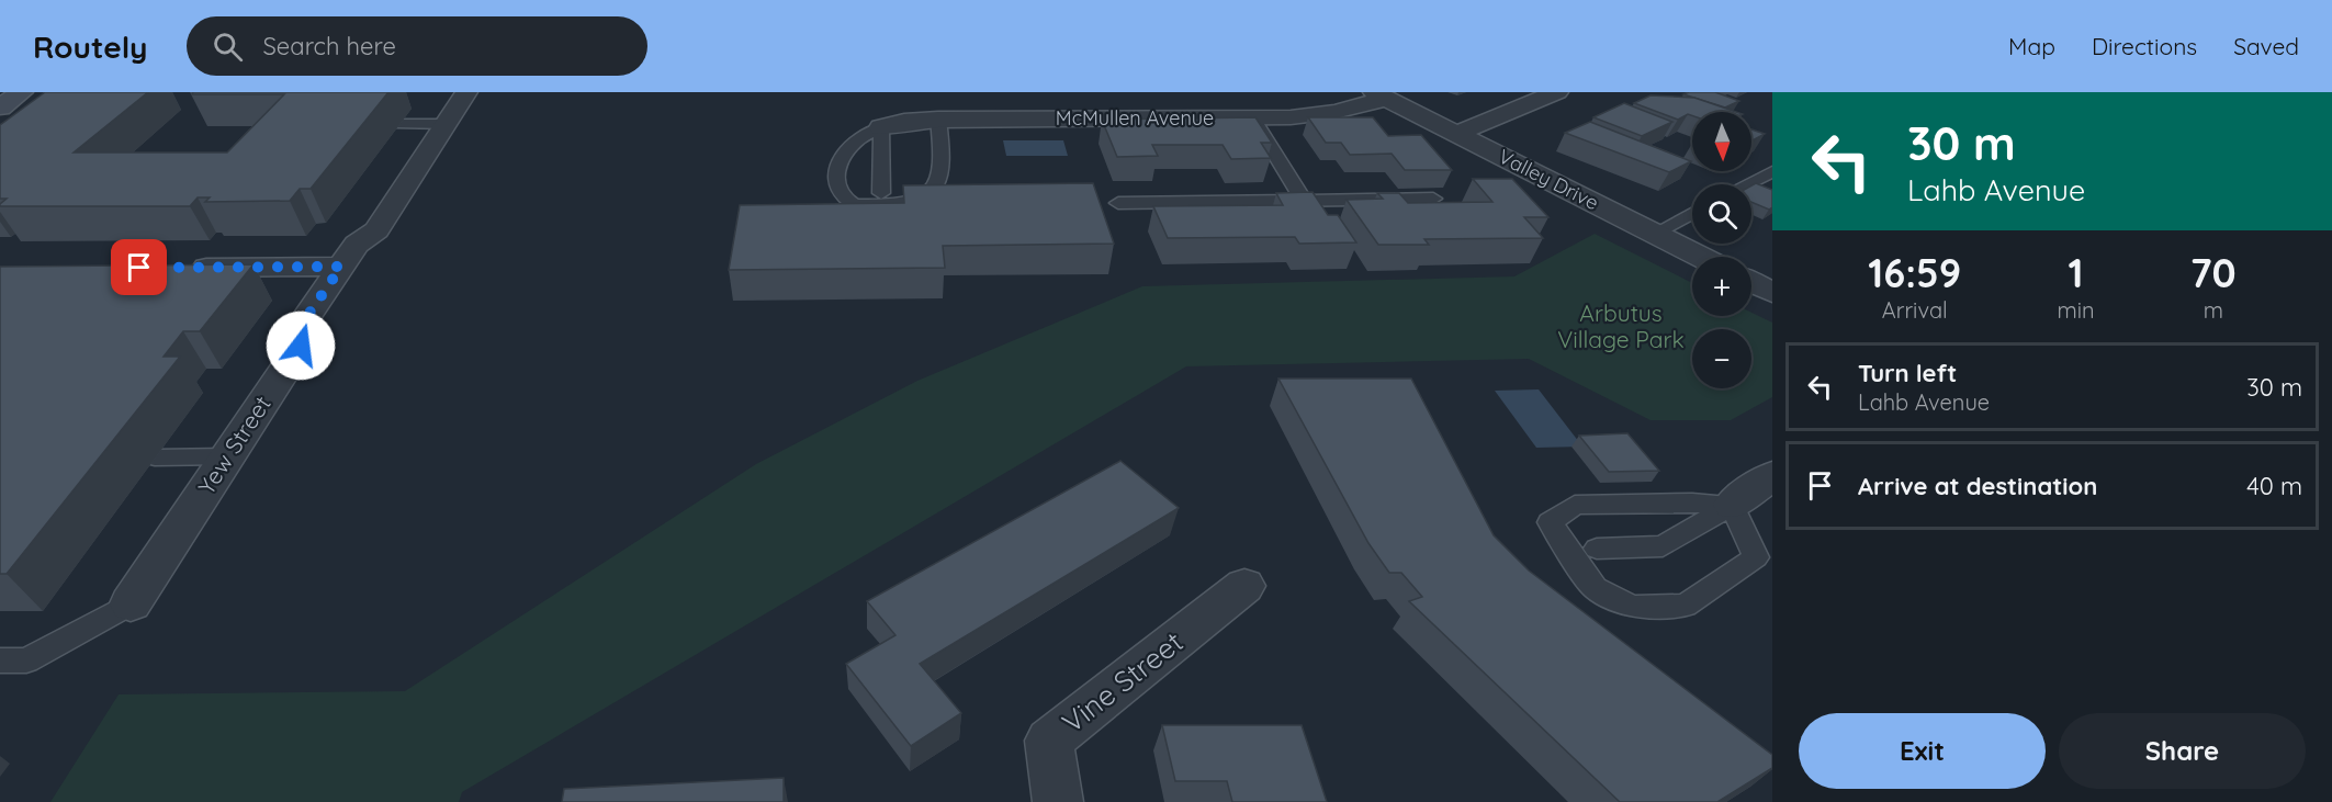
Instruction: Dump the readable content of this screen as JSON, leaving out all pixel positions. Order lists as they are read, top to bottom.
{
  "streets": {
    "street": [
      "McMullen Avenue",
      "Valley Drive",
      "Yew Street",
      "Vine Street"
    ]
  },
  "crossings": [
    ["McMullen Avenue", "Valley Drive"]
  ],
  "parks": ["Arbutus Village Park"],
  "north": "bottom",
  "page": {
    "header": "Routely",
    "search": "Search here",
    "nav": ["Map", "Directions", "Saved"],
    "turn": ["30 m", "Lahb Avenue"],
    "map_buttons": ["+", "−"],
    "eta": [
      "16:59",
      "Arrival",
      "1",
      "min",
      "70",
      "m"
    ],
    "list": [
      {
        "name": "Turn left",
        "note": "Lahb Avenue",
        "value": "30 m"
      },
      {
        "name": "Arrive at destination",
        "value": "40 m"
      }
    ],
    "buttons": ["Exit", "Share"]
  }
}
